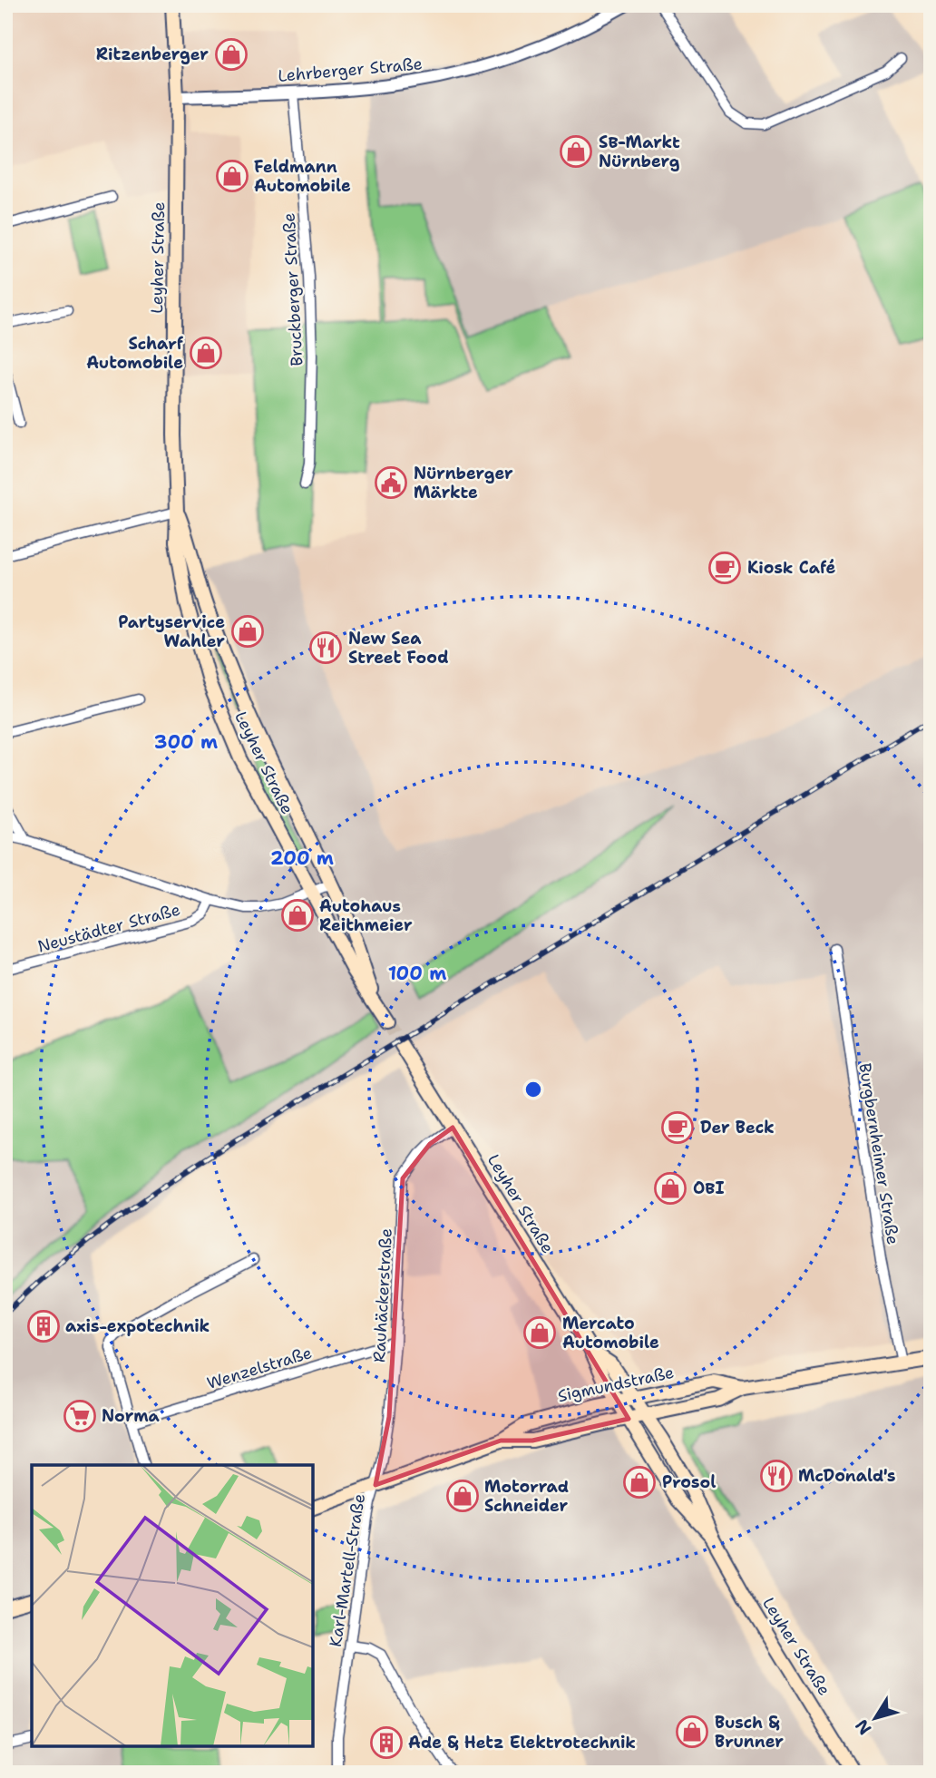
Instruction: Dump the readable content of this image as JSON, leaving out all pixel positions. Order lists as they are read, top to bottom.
{
  "streets": {
    "main road": ["Leyher Straße", "Sigmundstraße"],
    "street": [
      "Lehrberger Straße",
      "Bruckberger Straße",
      "Neustädter Straße",
      "Burgbernheimer Straße",
      "Rauhäckerstraße",
      "Wenzelstraße",
      "Karl-Martell-Straße"
    ]
  },
  "crossings": [
    ["Lehrberger Straße", "Leyher Straße"],
    ["Lehrberger Straße", "Bruckberger Straße"],
    ["Leyher Straße", "Neustädter Straße"],
    ["Leyher Straße", "Rauhäckerstraße"],
    ["Leyher Straße", "Sigmundstraße"],
    ["Burgbernheimer Straße", "Sigmundstraße"],
    ["Rauhäckerstraße", "Wenzelstraße"],
    ["Rauhäckerstraße", "Sigmundstraße"],
    ["Rauhäckerstraße", "Karl-Martell-Straße"],
    ["Sigmundstraße", "Karl-Martell-Straße"]
  ],
  "places": {
    "shop": [
      "Ritzenberger",
      "SB-Markt Nürnberg",
      "Feldmann Automobile",
      "Scharf Automobile",
      "Partyservice Wahler",
      "Autohaus Reithmeier",
      "OBI",
      "Mercato Automobile",
      "Prosol",
      "Motorrad Schneider",
      "Busch & Brunner"
    ],
    "public building": ["Nürnberger Märkte"],
    "cafe": ["Kiosk Café", "Der Beck"],
    "restaurant": ["New Sea Street Food", "McDonald's"],
    "building": ["axis-expotechnik", "Ade & Hetz Elektrotechnik"],
    "supermarket": ["Norma"]
  },
  "north": "bottom left",
  "rings": ["300 m", "200 m", "100 m"]
}
